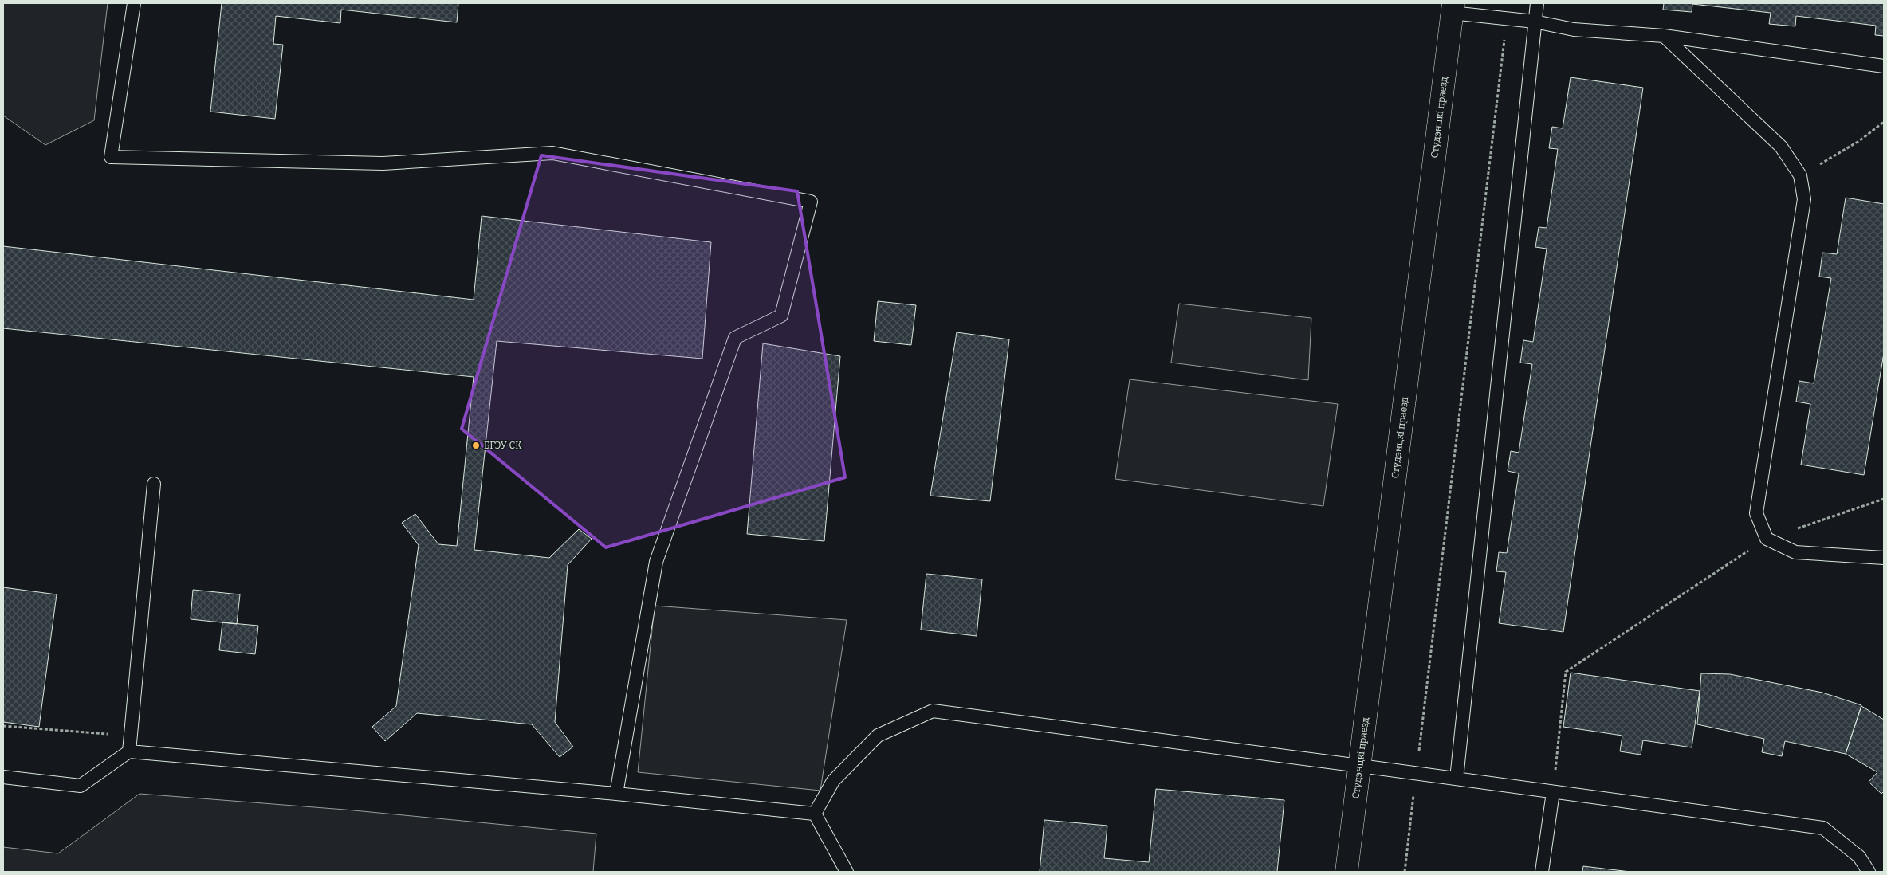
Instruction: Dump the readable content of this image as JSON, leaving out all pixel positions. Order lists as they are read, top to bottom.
{
  "streets": {
    "street": ["Студэнцкі праезд"]
  },
  "places": ["БГЭУ СК"]
}
